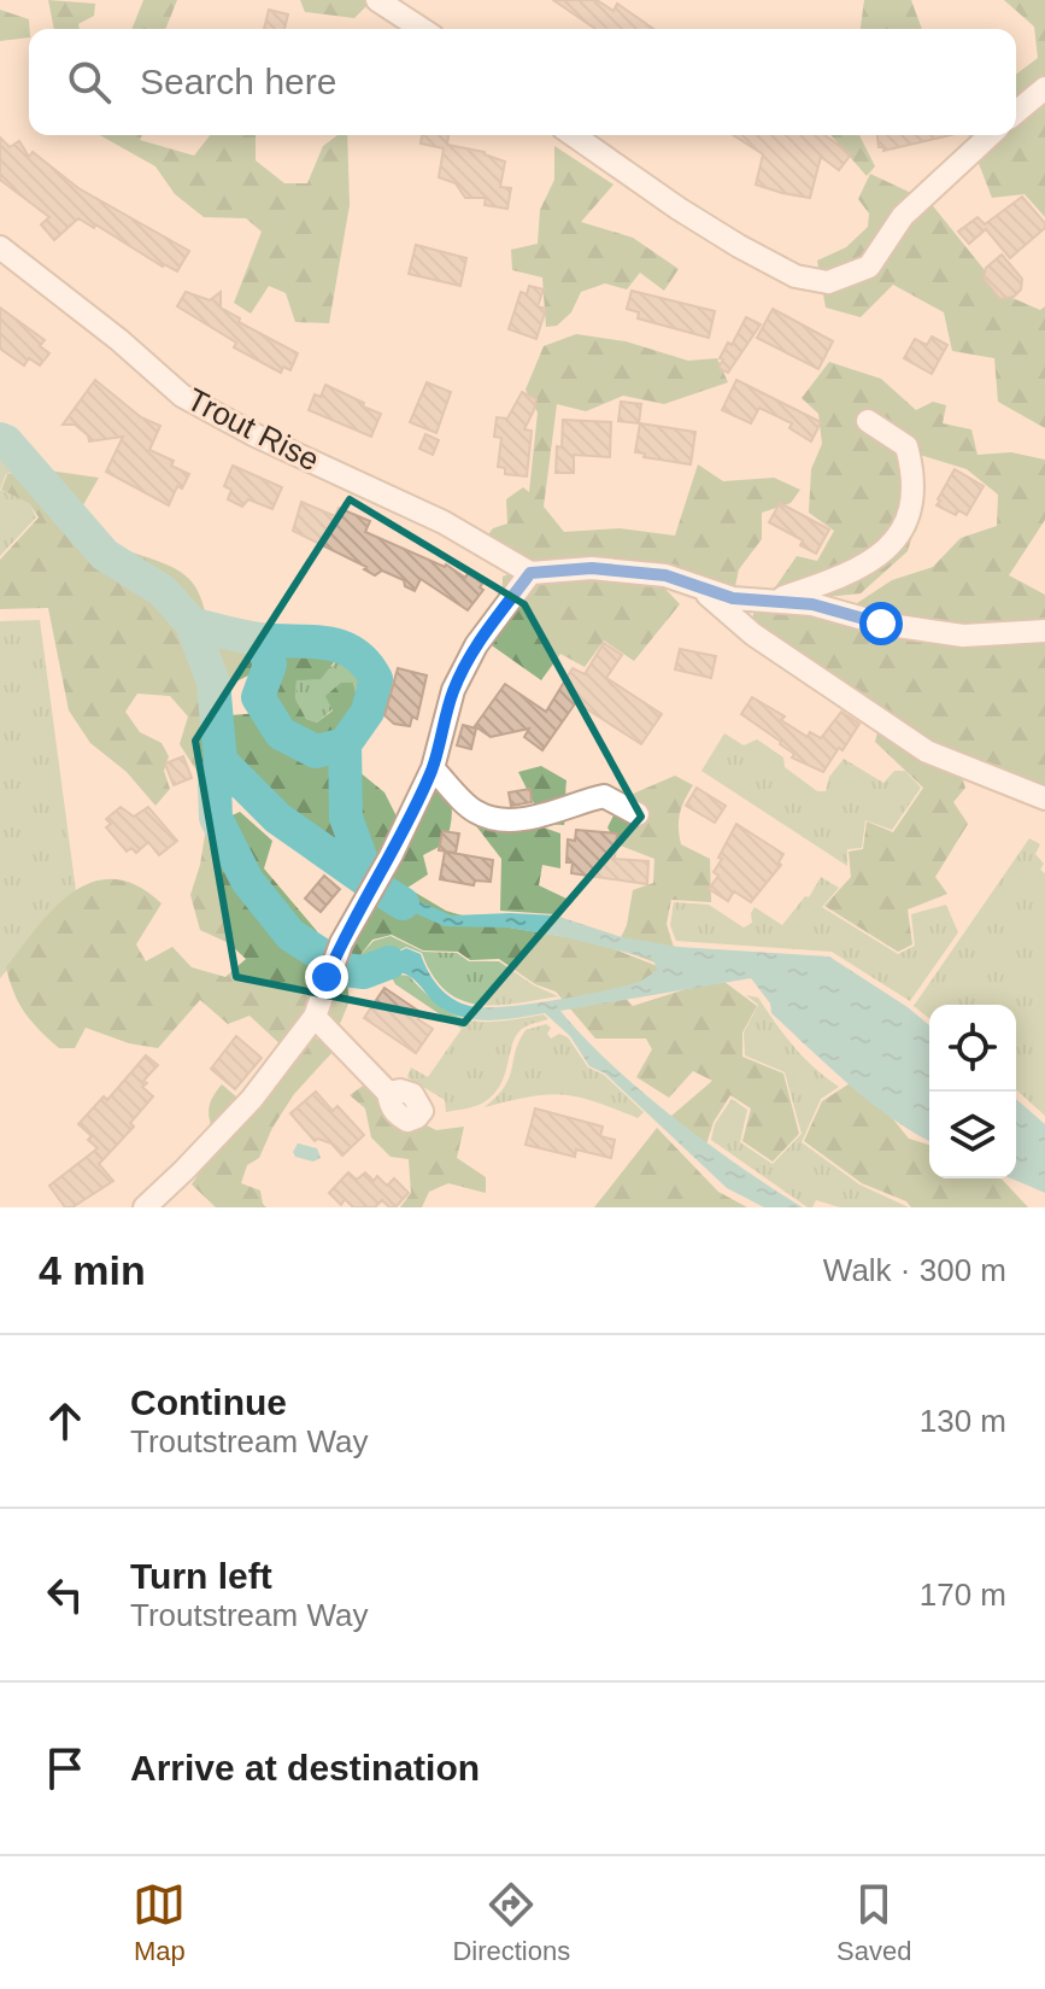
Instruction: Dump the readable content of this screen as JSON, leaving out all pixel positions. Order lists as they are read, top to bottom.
{
  "streets": {
    "street": ["Trout Rise"]
  },
  "page": {
    "search": "Search here",
    "heading": ["4 min", "Walk · 300 m"],
    "list": [
      ["Continue", "Troutstream Way", "130 m"],
      ["Turn left", "Troutstream Way", "170 m"],
      "Arrive at destination"
    ],
    "nav": ["Map", "Directions", "Saved"]
  }
}
